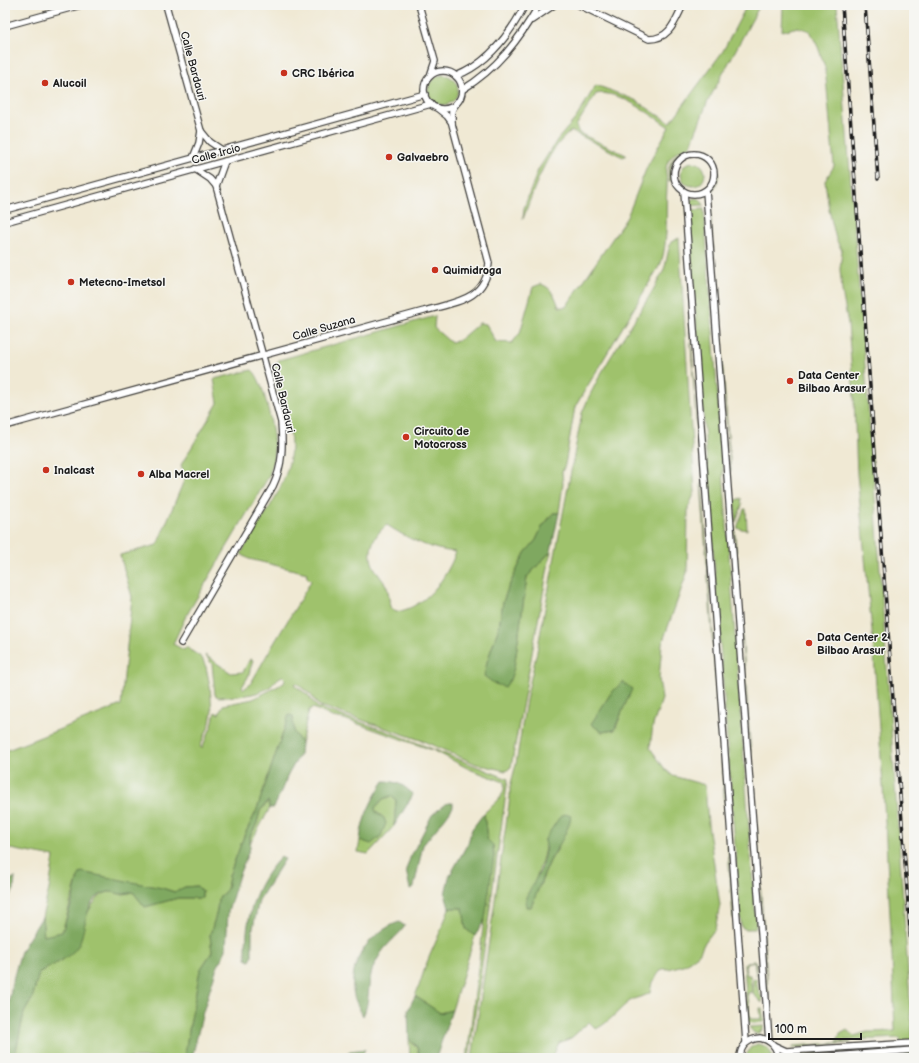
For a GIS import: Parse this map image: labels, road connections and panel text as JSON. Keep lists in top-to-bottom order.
{
  "streets": {
    "street": ["Calle Bardauri", "Calle Ircio", "Calle Suzana"]
  },
  "crossings": [
    ["Calle Bardauri", "Calle Ircio"],
    ["Calle Bardauri", "Calle Suzana"],
    ["Calle Ircio", "Calle Suzana"]
  ],
  "places": [
    "CRC Ibérica",
    "Alucoil",
    "Galvaebro",
    "Quimidroga",
    "Metecno-Imetsol",
    "Data Center Bilbao Arasur",
    "Circuito de Motocross",
    "Inalcast",
    "Alba Macrel",
    "Data Center 2 Bilbao Arasur"
  ],
  "scale_bar": "100 m"
}
